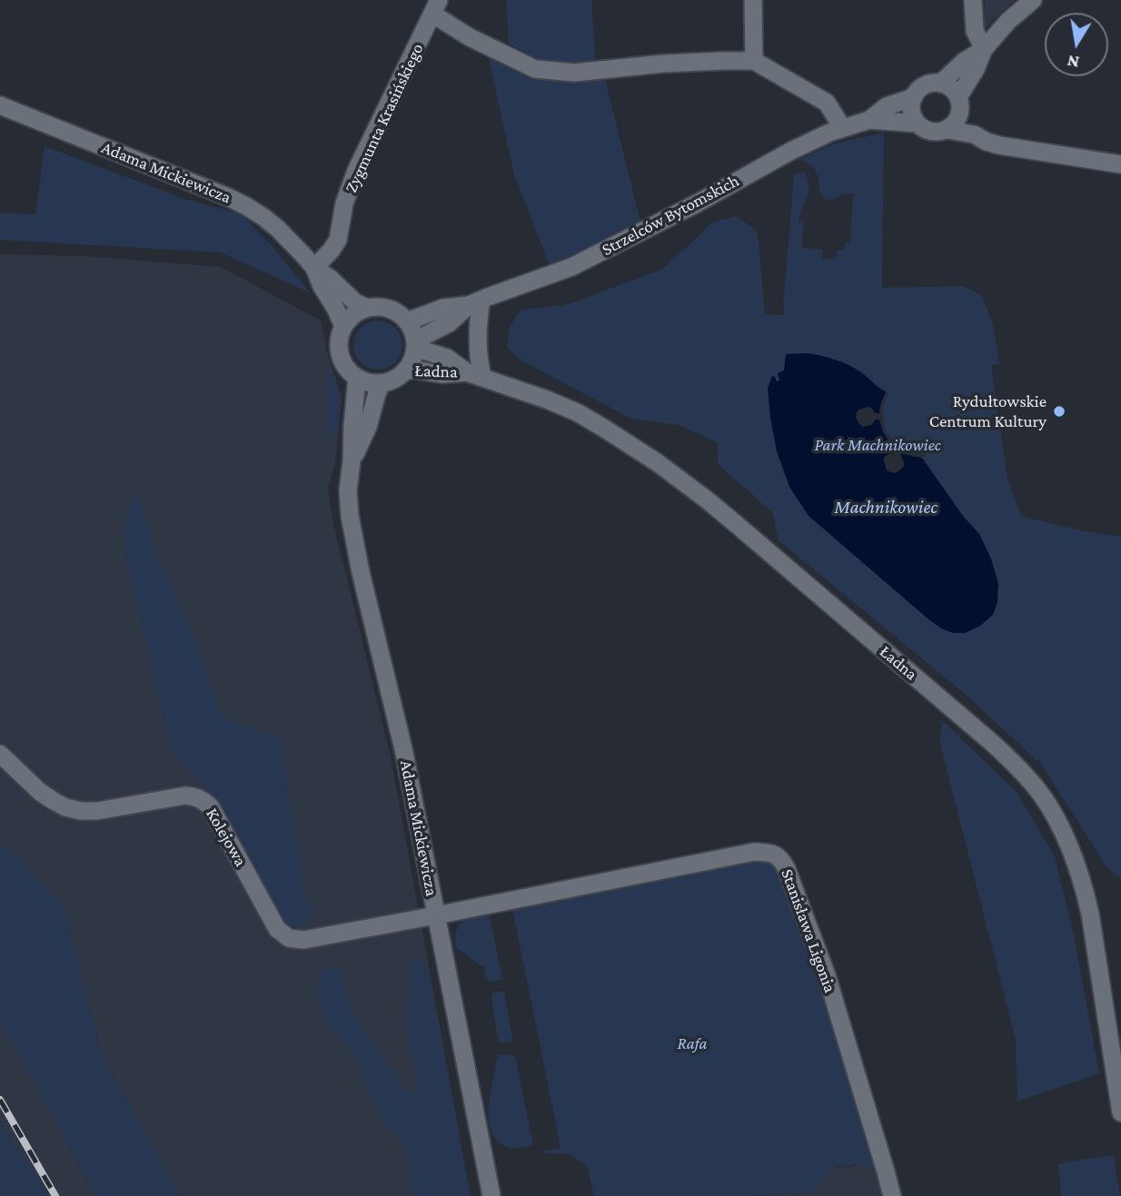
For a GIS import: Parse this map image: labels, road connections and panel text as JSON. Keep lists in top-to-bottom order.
{
  "streets": {
    "street": [
      "Zygmunta Krasińskiego",
      "Adama Mickiewicza",
      "Strzelców Bytomskich",
      "Ładna",
      "Kolejowa",
      "Stanisława Ligonia"
    ]
  },
  "crossings": [
    ["Zygmunta Krasińskiego", "Adama Mickiewicza"],
    ["Adama Mickiewicza", "Strzelców Bytomskich"],
    ["Adama Mickiewicza", "Ładna"],
    ["Adama Mickiewicza", "Kolejowa"],
    ["Adama Mickiewicza", "Stanisława Ligonia"],
    ["Strzelców Bytomskich", "Ładna"],
    ["Kolejowa", "Stanisława Ligonia"]
  ],
  "water": ["Machnikowiec"],
  "parks": ["Park Machnikowiec", "Rafa"],
  "places": ["Rydułtowskie Centrum Kultury"],
  "north": "bottom"
}
